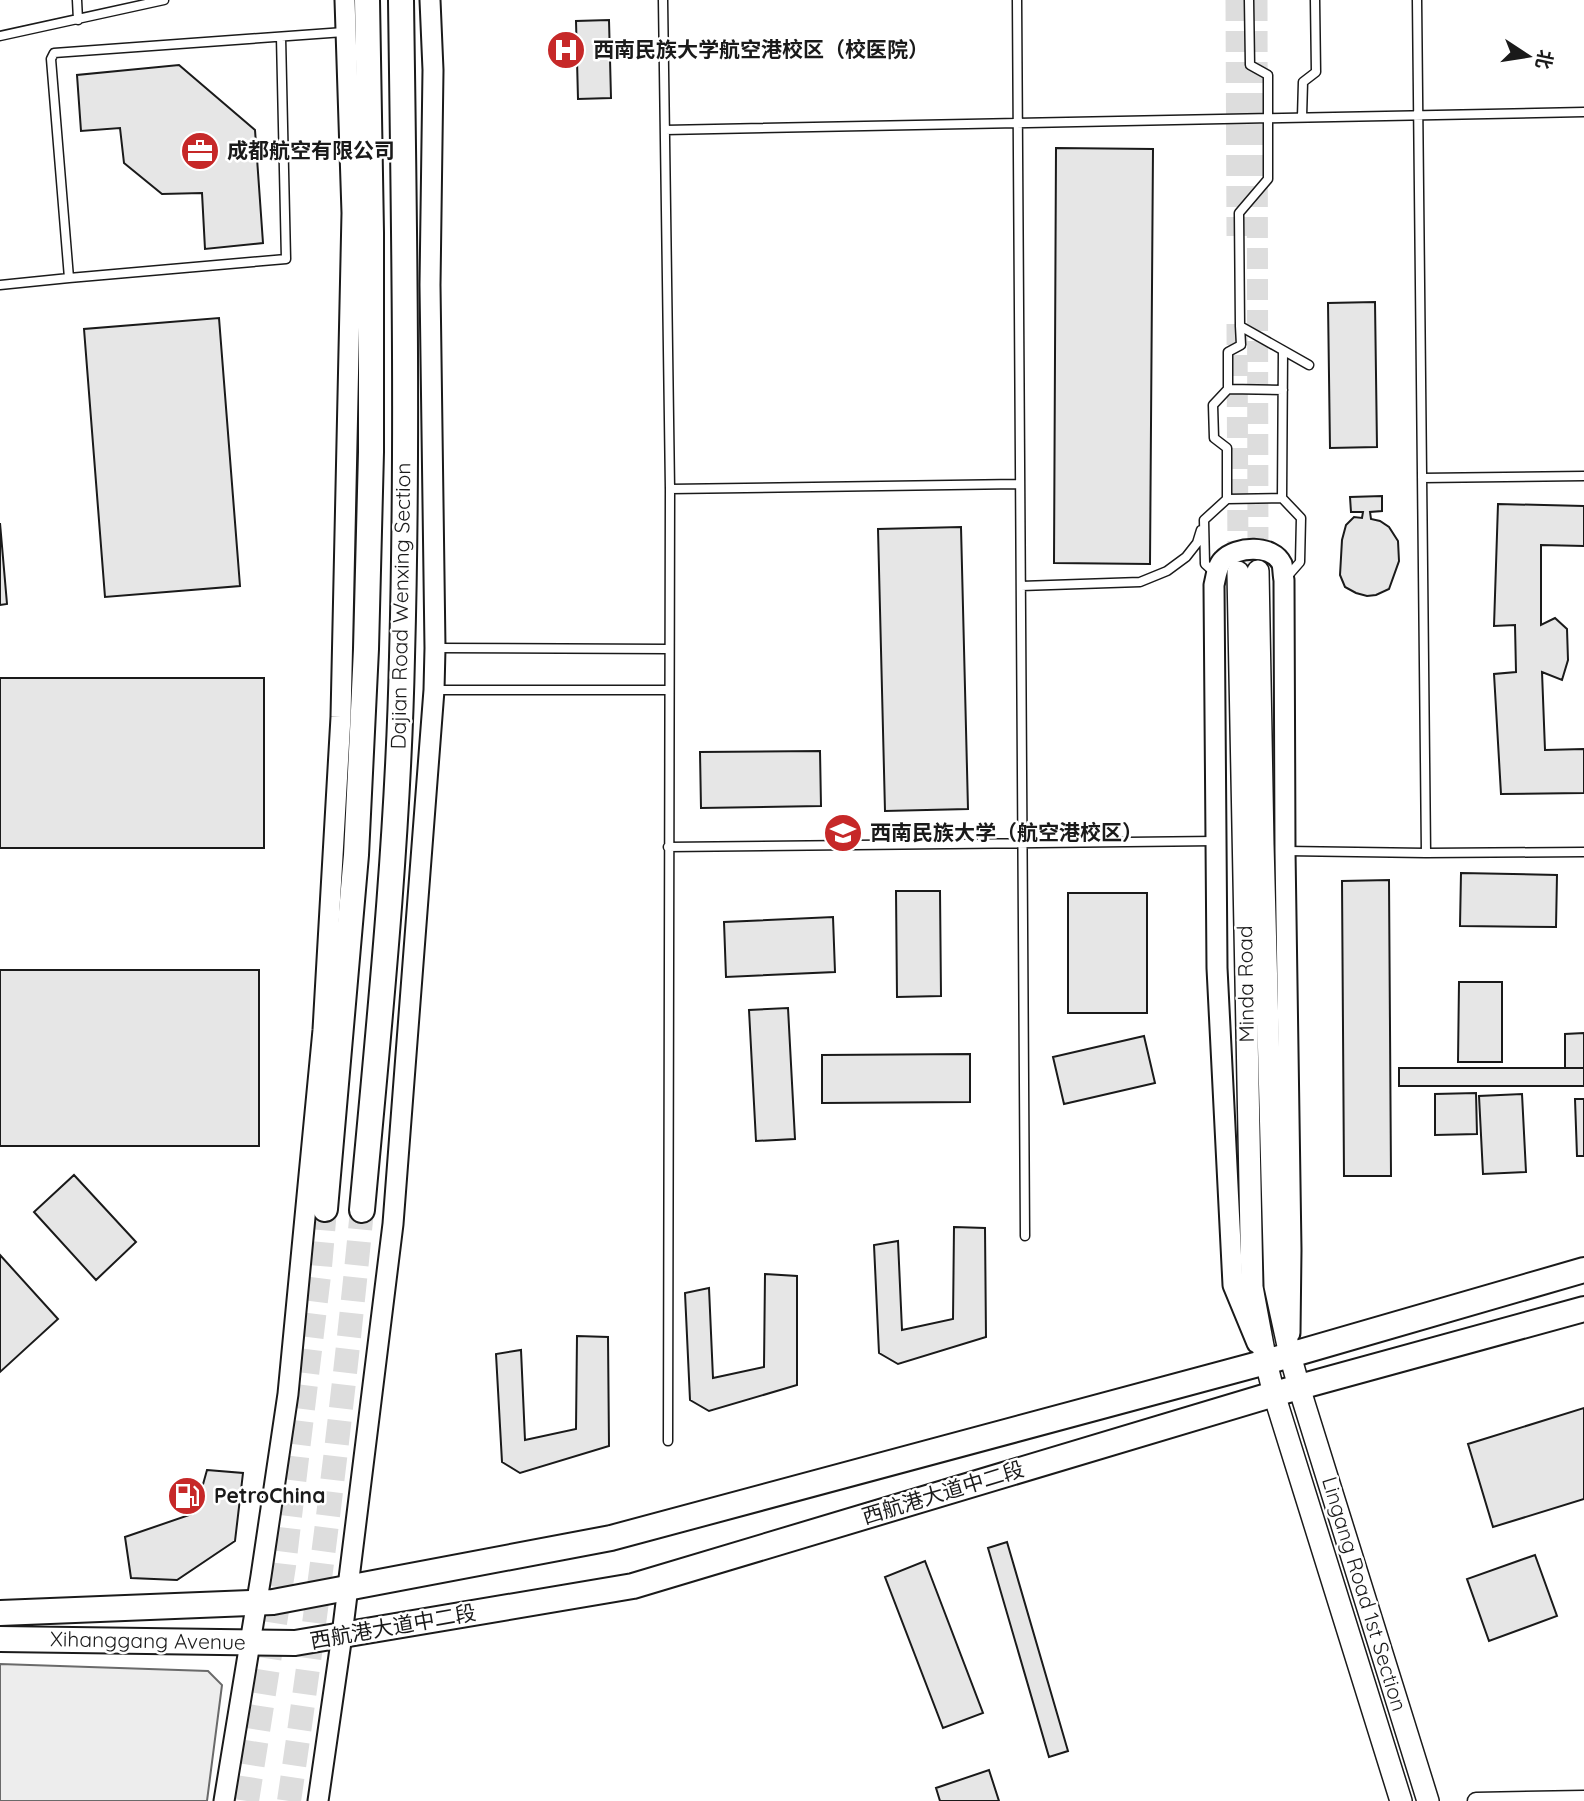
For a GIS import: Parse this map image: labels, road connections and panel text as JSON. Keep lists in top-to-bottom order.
{
  "streets": {
    "main road": [
      "Dajian Road Wenxing Section",
      "Minda Road",
      "西航港大道中二段",
      "Lingang Road 1st Section",
      "Xihanggang Avenue"
    ]
  },
  "crossings": [
    ["Minda Road", "西航港大道中二段"],
    ["Minda Road", "Lingang Road 1st Section"],
    ["西航港大道中二段", "Lingang Road 1st Section"],
    ["西航港大道中二段", "Xihanggang Avenue"]
  ],
  "places": {
    "hospital": ["西南民族大学航空港校区（校医院）"],
    "office": ["成都航空有限公司"],
    "school or university": ["西南民族大学（航空港校区）"],
    "fuel station": ["PetroChina"]
  },
  "north": "right"
}
